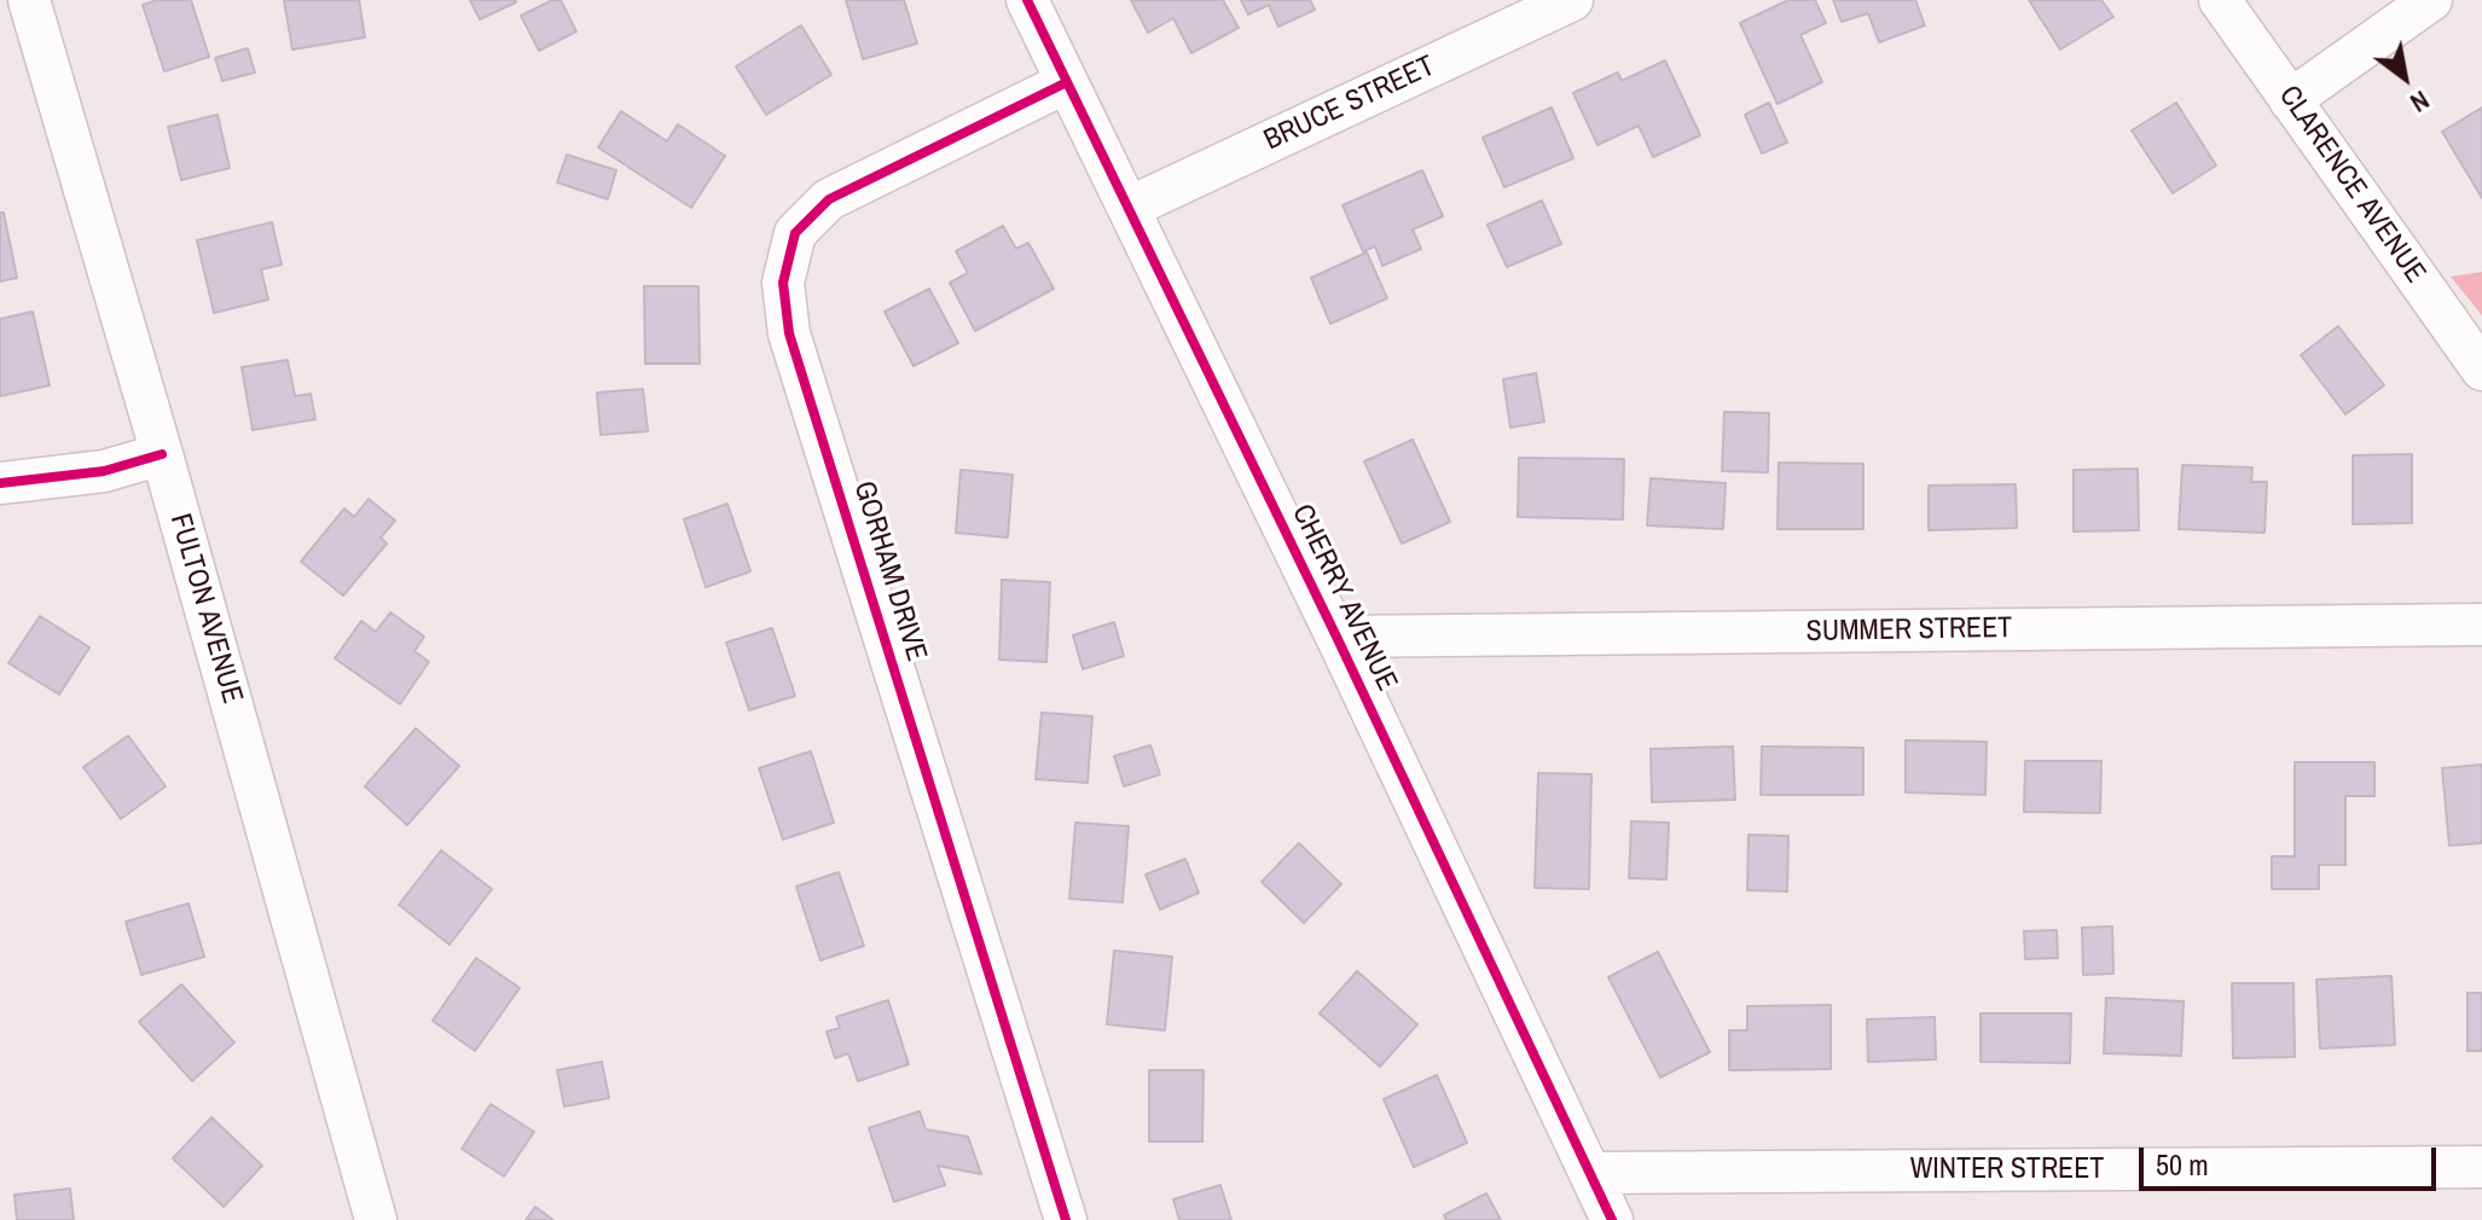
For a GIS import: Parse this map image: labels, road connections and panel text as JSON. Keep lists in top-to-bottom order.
{
  "streets": {
    "street": [
      "BRUCE STREET",
      "CLARENCE AVENUE",
      "GORHAM DRIVE",
      "CHERRY AVENUE",
      "FULTON AVENUE",
      "SUMMER STREET",
      "WINTER STREET"
    ]
  },
  "crossings": [
    ["BRUCE STREET", "CHERRY AVENUE"],
    ["GORHAM DRIVE", "CHERRY AVENUE"],
    ["CHERRY AVENUE", "SUMMER STREET"],
    ["CHERRY AVENUE", "WINTER STREET"]
  ],
  "scale_bar": "50 m",
  "north": "bottom right"
}
